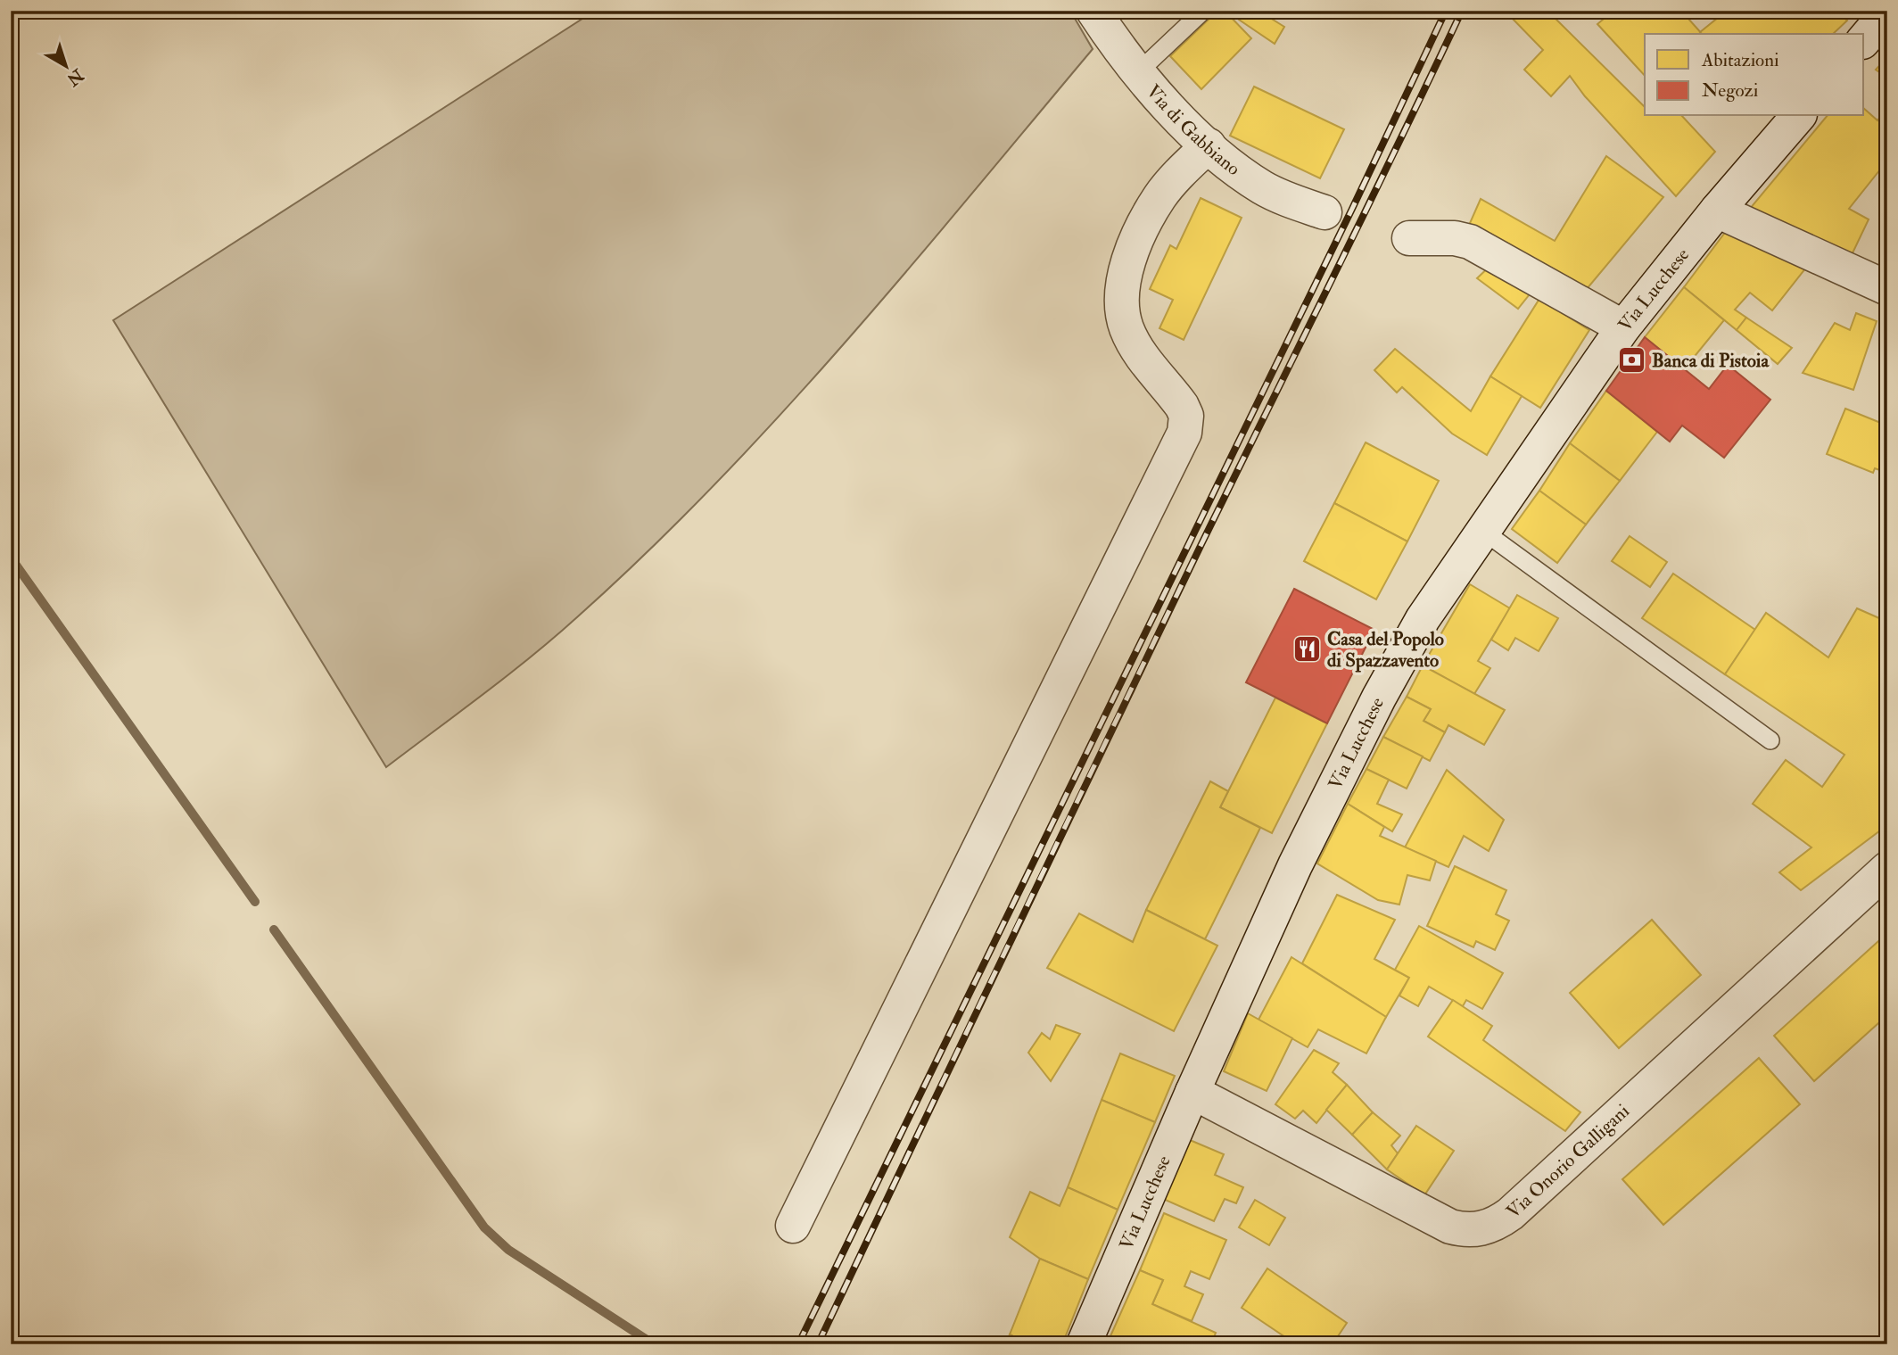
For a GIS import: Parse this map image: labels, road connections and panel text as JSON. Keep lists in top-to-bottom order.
{
  "streets": {
    "street": ["Via di Gabbiano", "Via Lucchese", "Via Onorio Galligani"]
  },
  "crossings": [
    ["Via Lucchese", "Via Onorio Galligani"]
  ],
  "places": {
    "bank": ["Banca di Pistoia"],
    "restaurant": ["Casa del Popolo di Spazzavento"]
  },
  "legend": ["Abitazioni", "Negozi"],
  "north": "bottom right"
}
